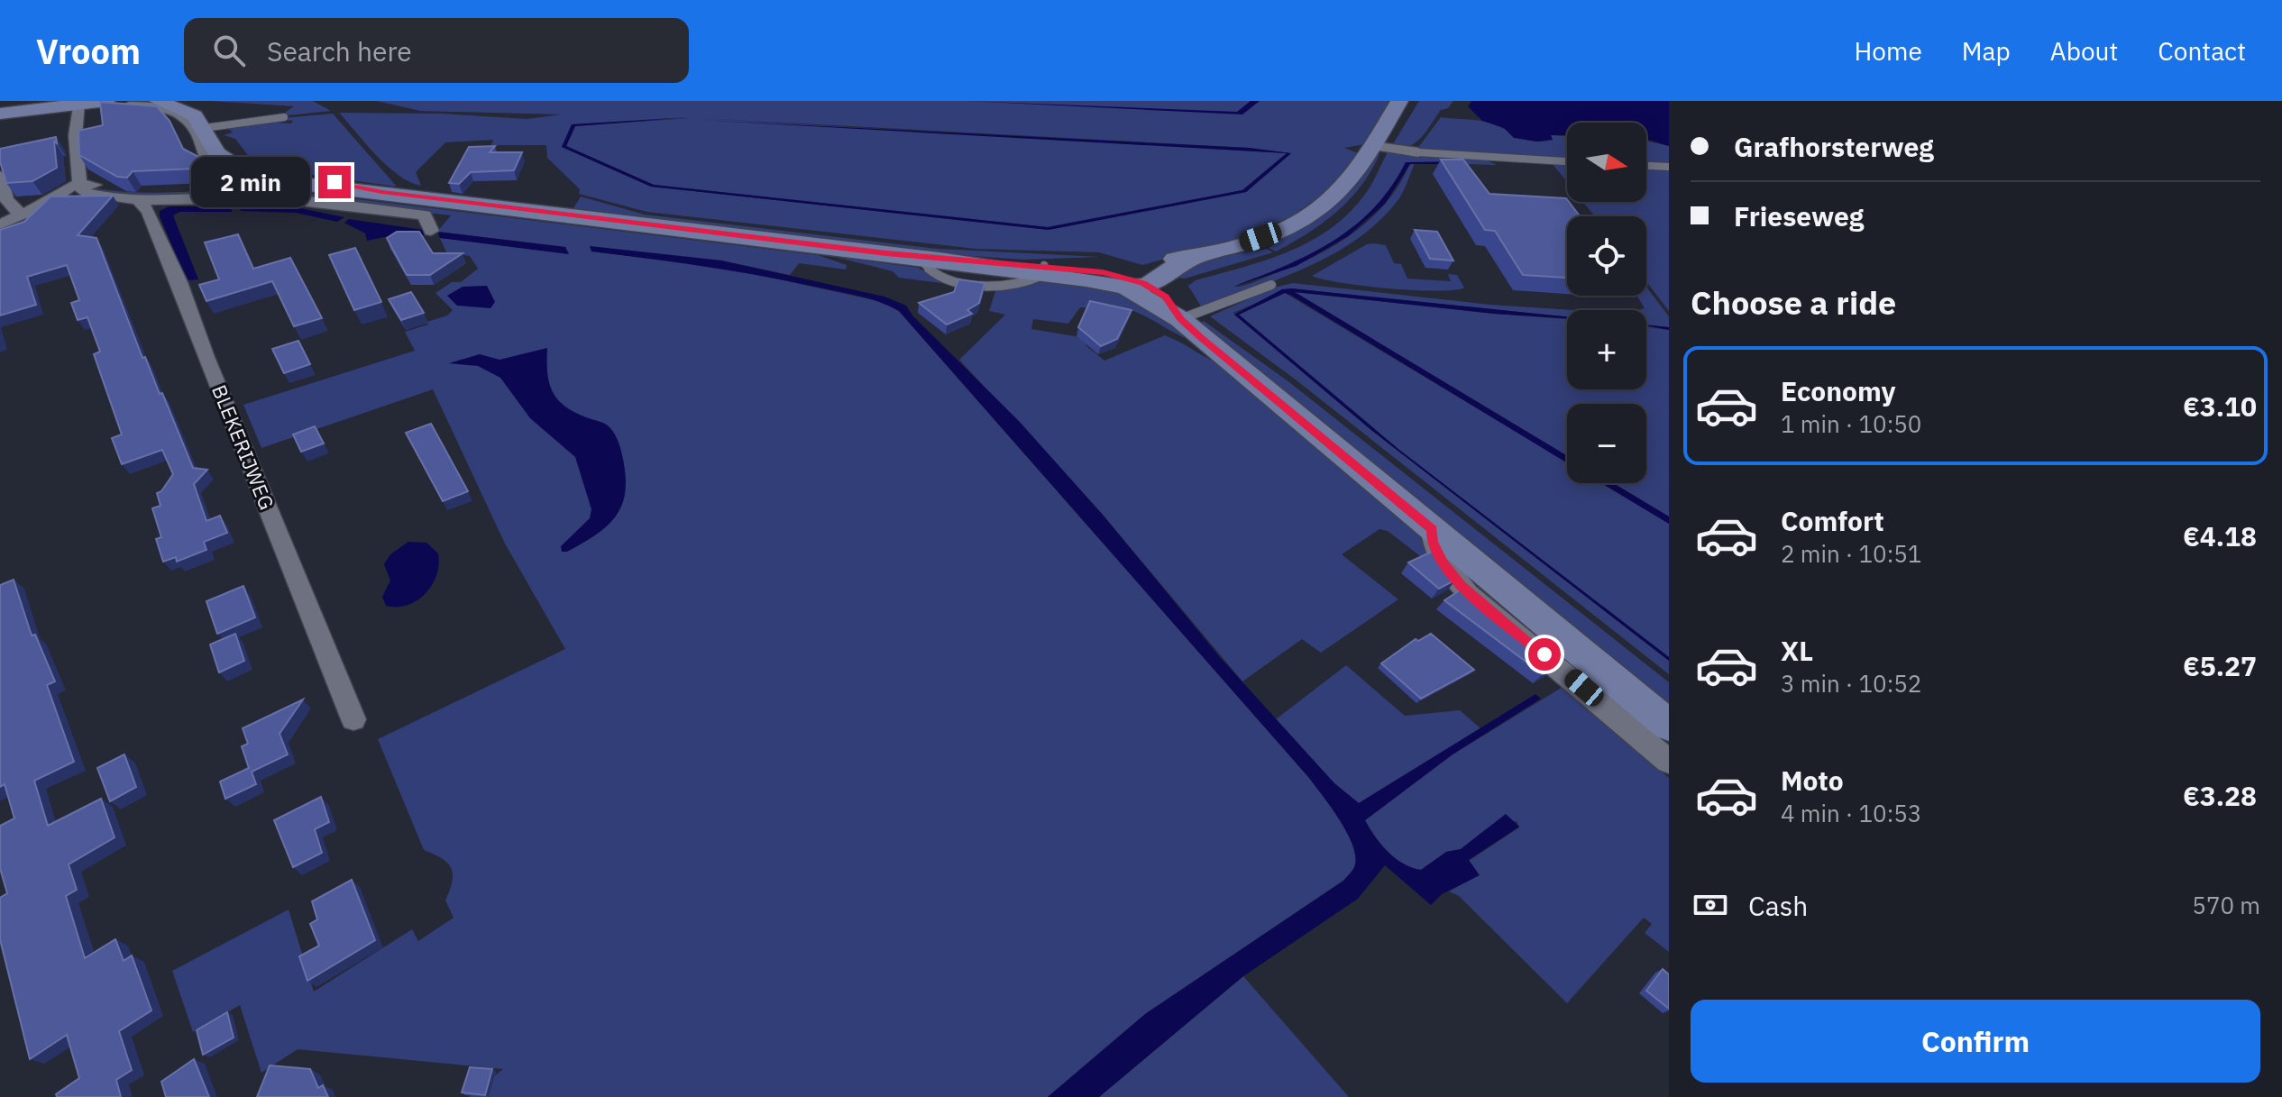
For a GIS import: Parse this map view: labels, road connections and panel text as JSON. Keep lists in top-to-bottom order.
{
  "streets": {
    "street": ["BLEKERIJWEG"]
  },
  "north": "right",
  "page": {
    "header": "Vroom",
    "search": "Search here",
    "nav": [
      "Home",
      "Map",
      "About",
      "Contact"
    ],
    "banner": ["Grafhorsterweg", "Frieseweg"],
    "map_buttons": ["+", "−"],
    "bubble": "2 min",
    "heading": "Choose a ride",
    "list": [
      {
        "name": "Economy",
        "note": "1 min · 10:50",
        "value": "€3.10"
      },
      {
        "name": "Comfort",
        "note": "2 min · 10:51",
        "value": "€4.18"
      },
      {
        "name": "XL",
        "note": "3 min · 10:52",
        "value": "€5.27"
      },
      {
        "name": "Moto",
        "note": "4 min · 10:53",
        "value": "€3.28"
      }
    ],
    "pay": ["Cash", "570 m"],
    "buttons": "Confirm"
  }
}
